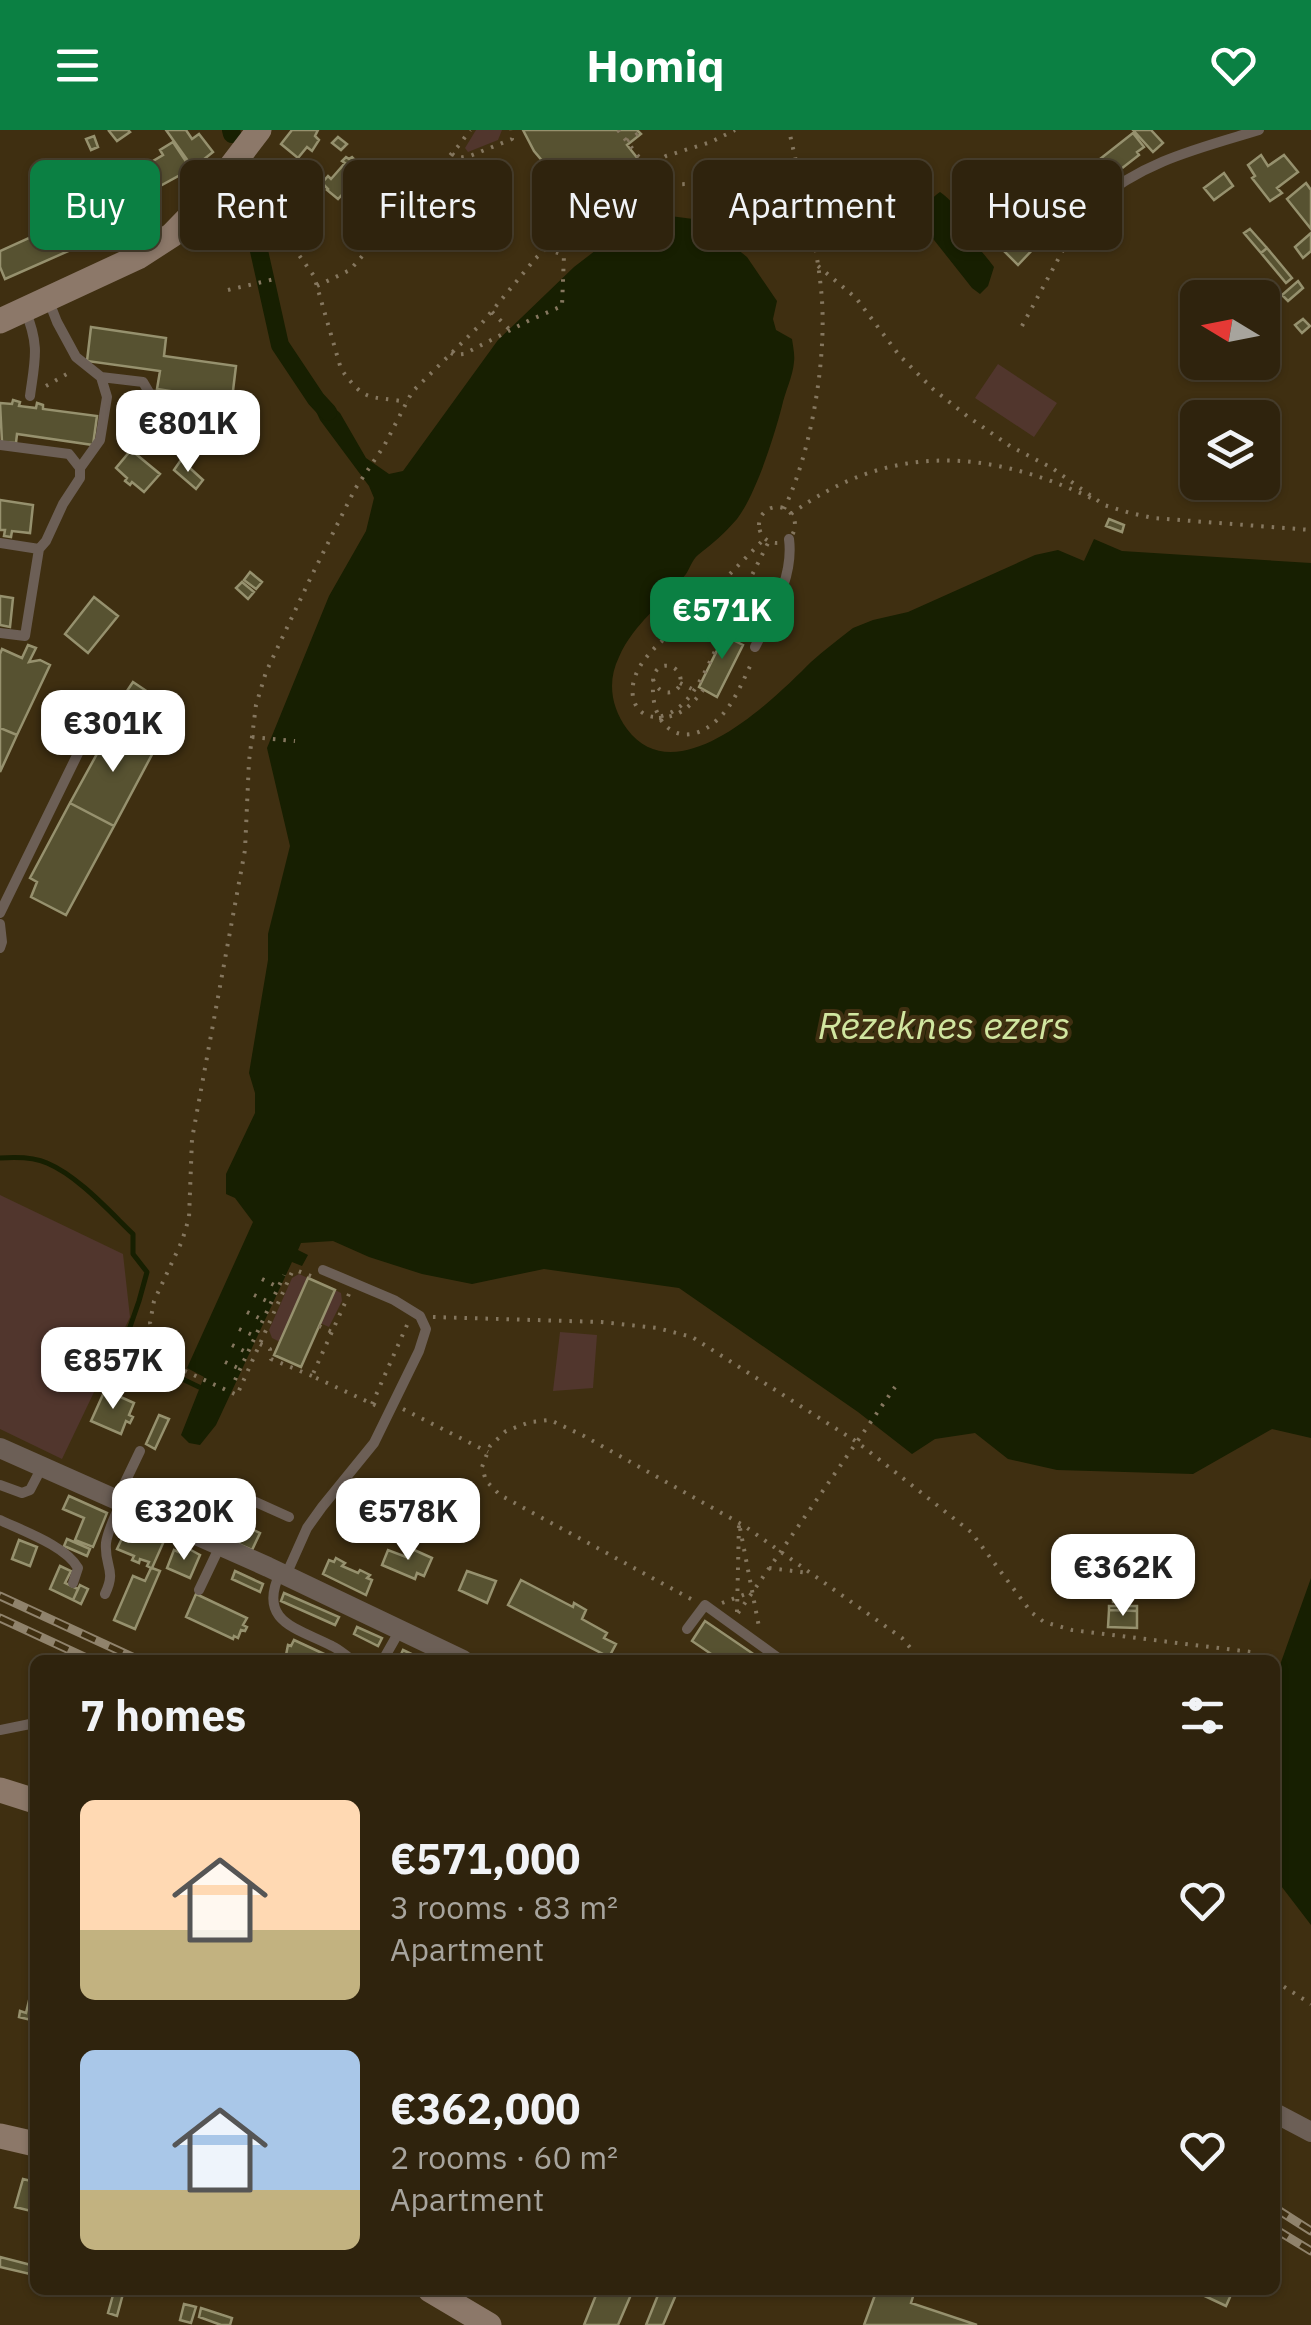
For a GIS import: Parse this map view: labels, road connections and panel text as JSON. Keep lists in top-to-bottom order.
{
  "water": ["Rēzeknes ezers"],
  "north": "left",
  "page": {
    "header": "Homiq",
    "chip": [
      "Buy",
      "Rent",
      "Filters",
      "New",
      "Apartment",
      "House"
    ],
    "price": [
      "€801K",
      "€571K",
      "€301K",
      "€857K",
      "€320K",
      "€578K",
      "€362K"
    ],
    "heading": "7 homes",
    "list": [
      {
        "name": "€571,000",
        "note": "3 rooms · 83 m² · Apartment"
      },
      {
        "name": "€362,000",
        "note": "2 rooms · 60 m² · Apartment"
      }
    ]
  }
}
